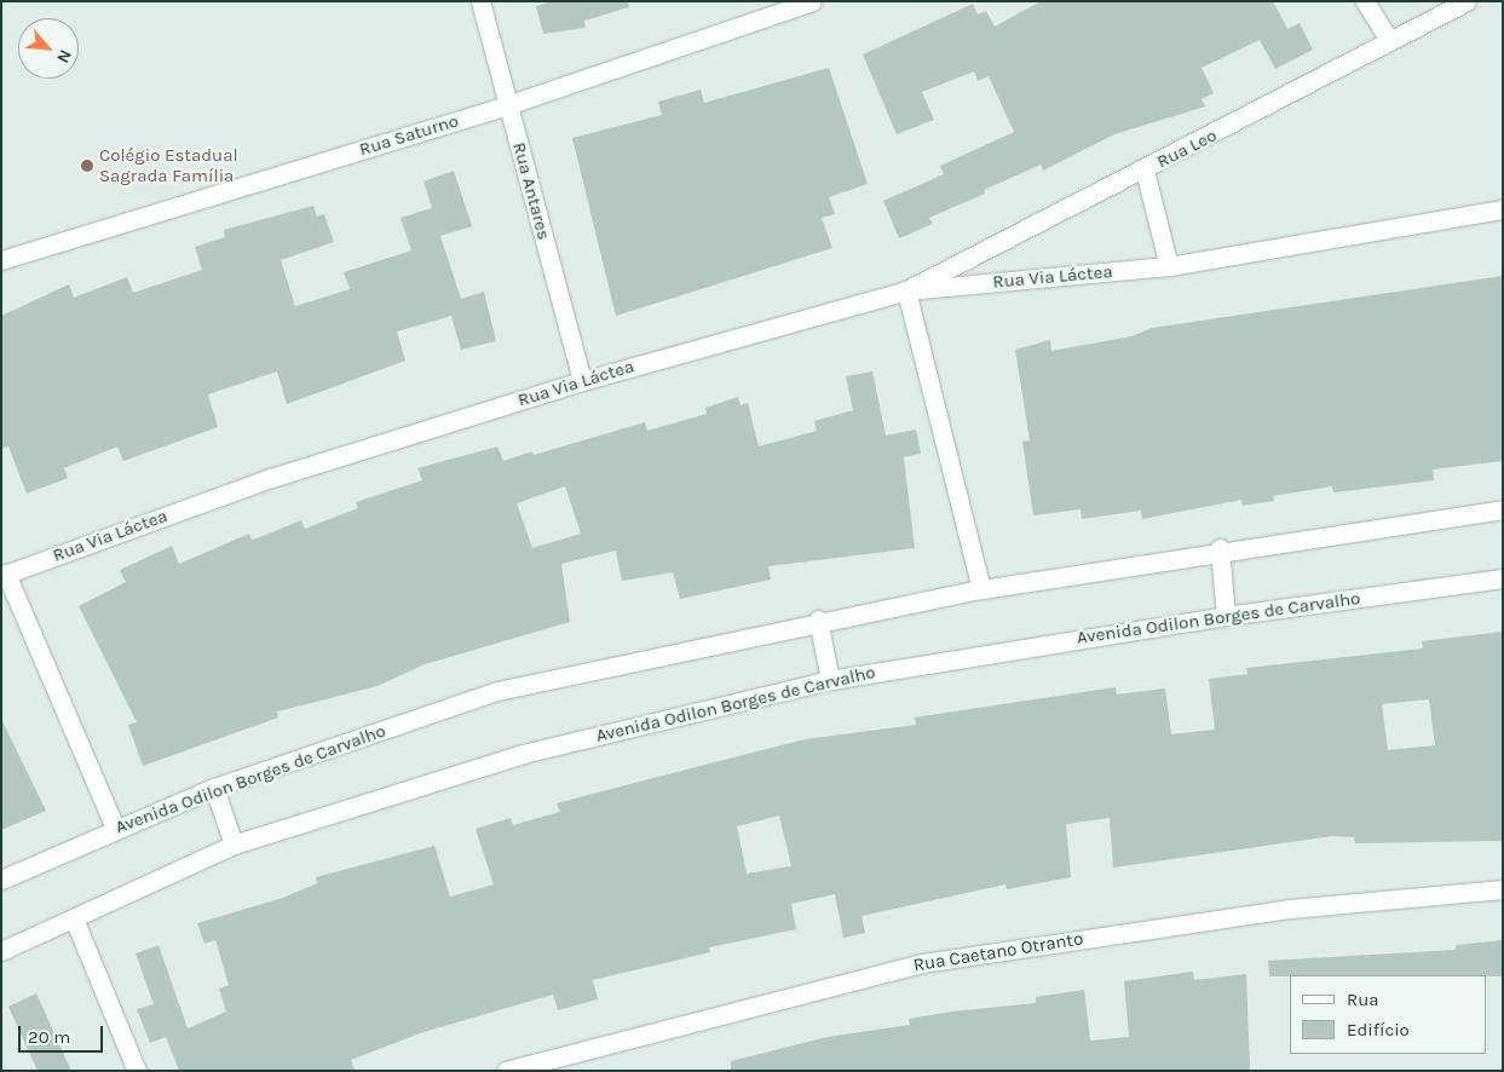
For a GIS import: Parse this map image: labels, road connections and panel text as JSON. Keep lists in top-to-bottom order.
{
  "streets": {
    "street": [
      "Rua Saturno",
      "Rua Leo",
      "Rua Antares",
      "Rua Via Láctea",
      "Avenida Odilon Borges de Carvalho",
      "Rua Caetano Otranto"
    ]
  },
  "crossings": [
    ["Rua Saturno", "Rua Antares"],
    ["Rua Leo", "Rua Via Láctea"],
    ["Rua Antares", "Rua Via Láctea"]
  ],
  "places": ["Colégio Estadual Sagrada Família"],
  "legend": ["Rua", "Edifício"],
  "scale_bar": "20 m",
  "north": "bottom right"
}
